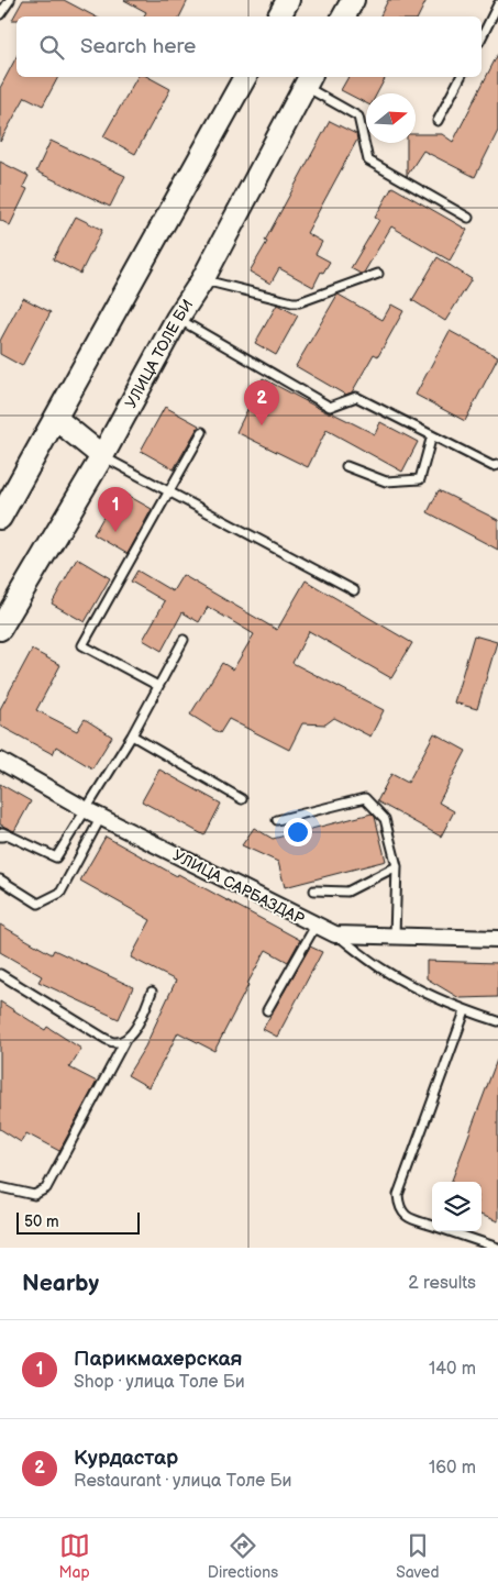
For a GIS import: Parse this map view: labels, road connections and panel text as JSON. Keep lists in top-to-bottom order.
{
  "streets": {
    "main road": ["УЛИЦА ТОЛЕ БИ"],
    "street": ["УЛИЦА САРБАЗДАР"]
  },
  "scale_bar": "50 m",
  "north": "right",
  "page": {
    "search": "Search here",
    "pins": ["2", "1"],
    "scale": "50 m",
    "heading": ["Nearby", "2 results"],
    "list": [
      {
        "mark": "1",
        "name": "Парикмахерская",
        "note": "Shop · улица Толе Би",
        "value": "140 m"
      },
      {
        "mark": "2",
        "name": "Курдастар",
        "note": "Restaurant · улица Толе Би",
        "value": "160 m"
      }
    ],
    "nav": ["Map", "Directions", "Saved"]
  }
}
